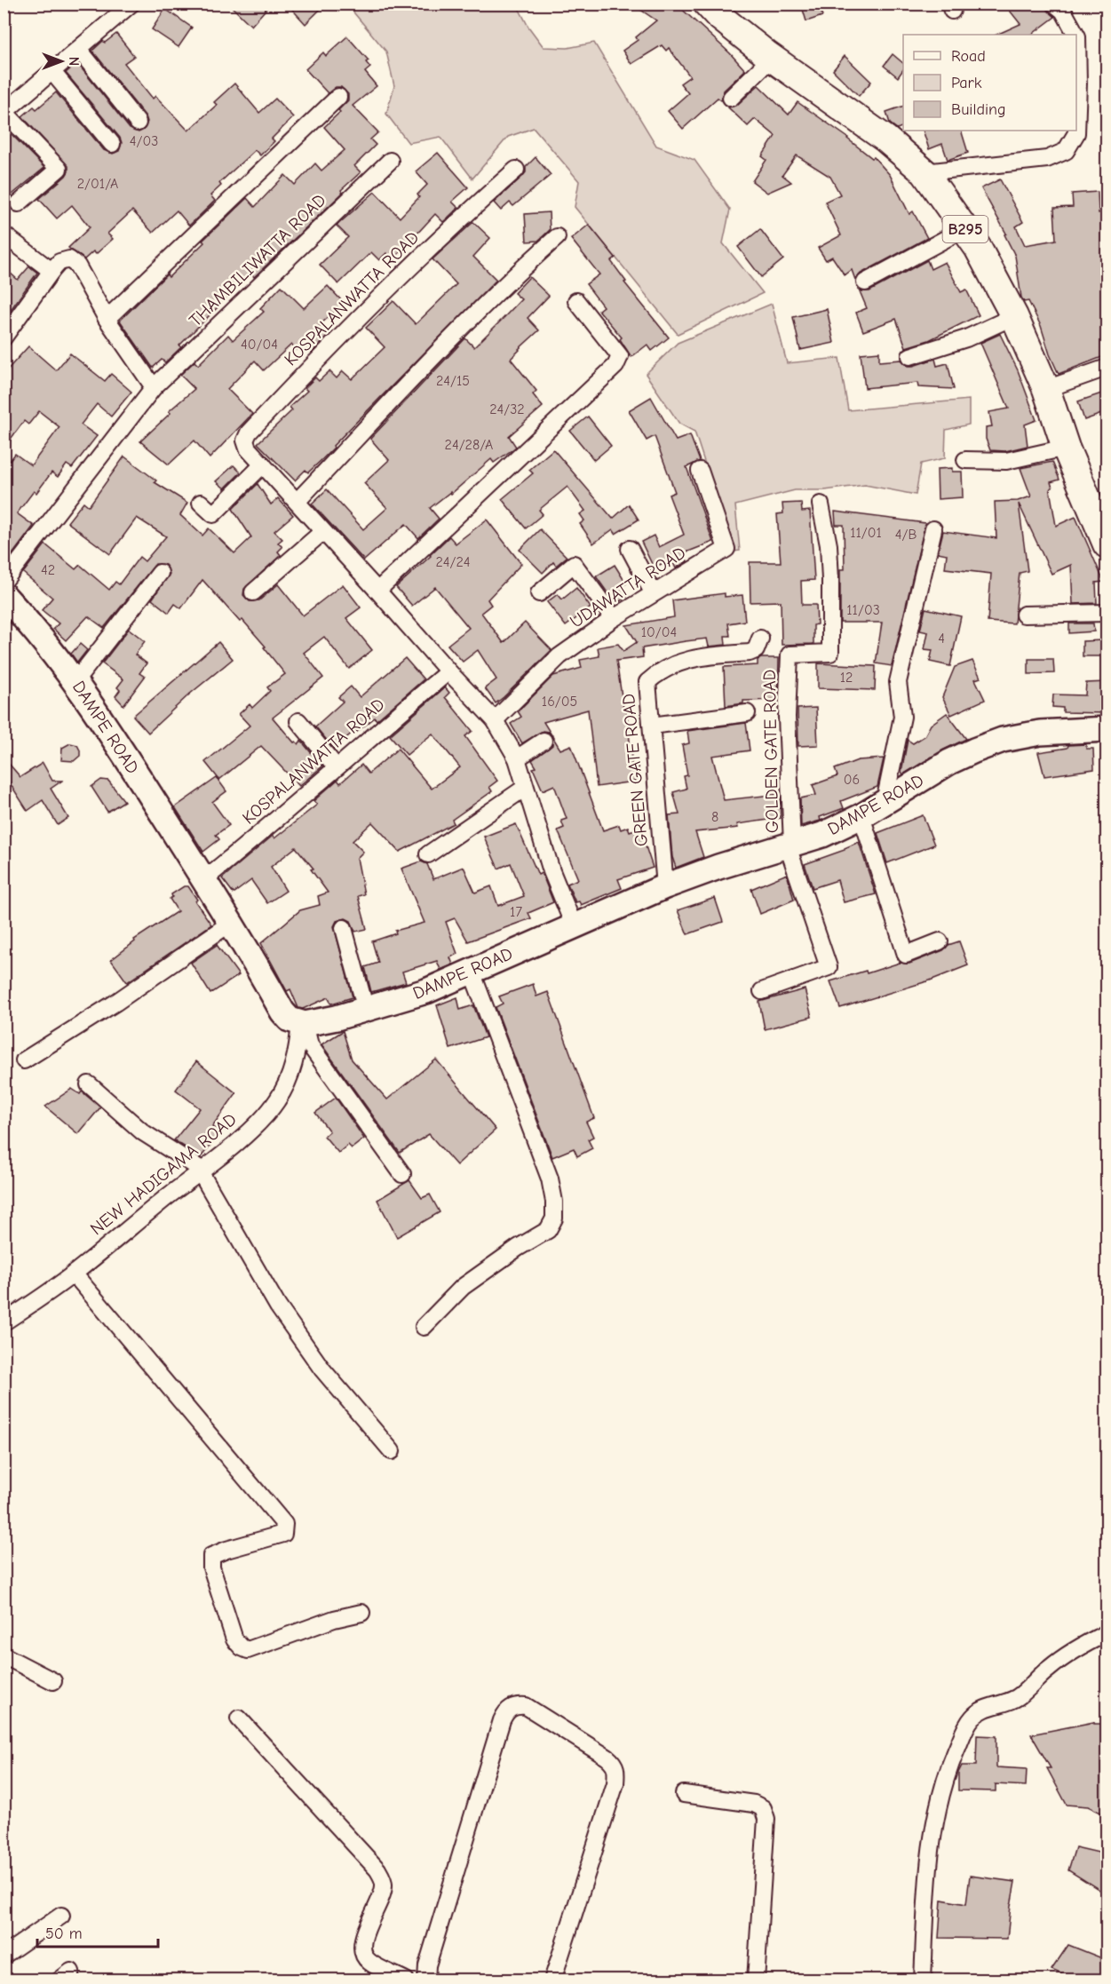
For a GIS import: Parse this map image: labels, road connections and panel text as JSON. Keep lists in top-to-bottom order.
{
  "streets": {
    "main road": ["B295"],
    "street": [
      "THAMBILIWATTA ROAD",
      "KOSPALANWATTA ROAD",
      "UDAWATTA ROAD",
      "DAMPE ROAD",
      "GOLDEN GATE ROAD",
      "GREEN GATE ROAD",
      "NEW HADIGAMA ROAD"
    ]
  },
  "crossings": [
    ["KOSPALANWATTA ROAD", "UDAWATTA ROAD"],
    ["KOSPALANWATTA ROAD", "DAMPE ROAD"],
    ["DAMPE ROAD", "GOLDEN GATE ROAD"],
    ["DAMPE ROAD", "GREEN GATE ROAD"],
    ["DAMPE ROAD", "NEW HADIGAMA ROAD"]
  ],
  "house_numbers": [
    "4/03",
    "2/01/A",
    "40/04",
    "24/15",
    "24/32",
    "24/28/A",
    "11/01",
    "4/B",
    "24/24",
    "42",
    "11/03",
    "10/04",
    "4",
    "12",
    "16/05",
    "06",
    "8",
    "17"
  ],
  "legend": ["Road", "Park", "Building"],
  "scale_bar": "50 m",
  "north": "right"
}
